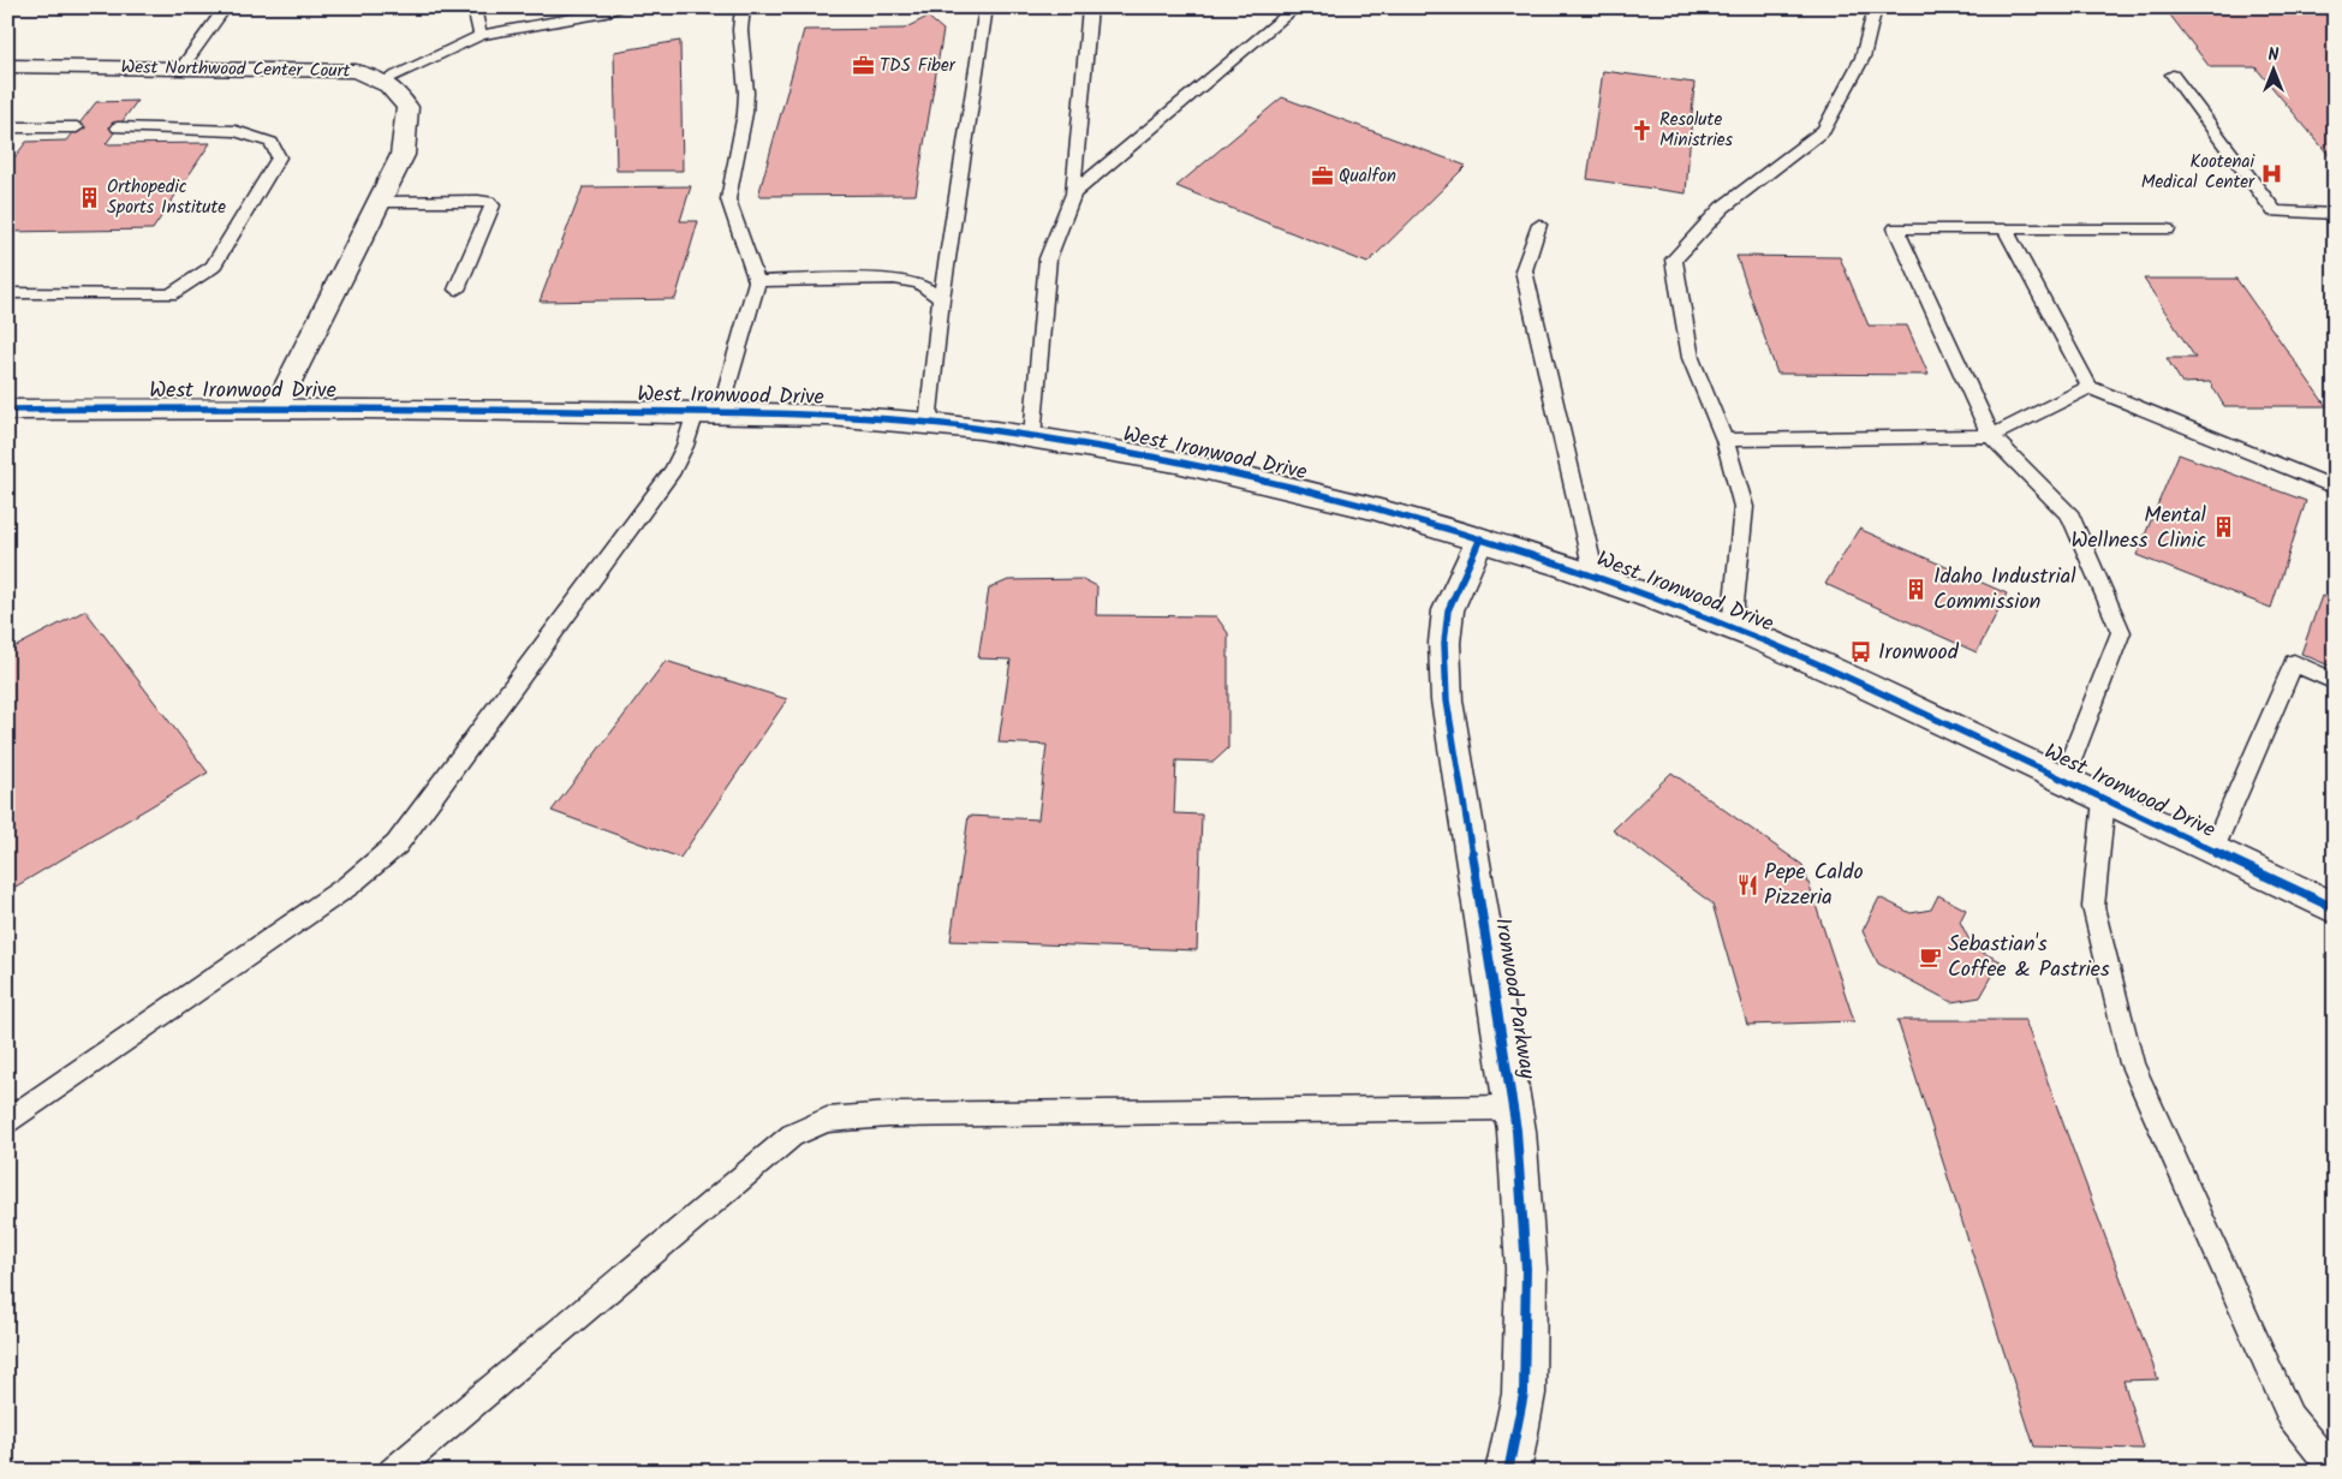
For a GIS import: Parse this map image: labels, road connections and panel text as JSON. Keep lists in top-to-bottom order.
{
  "streets": {
    "street": ["West Northwood Center Court", "West Ironwood Drive", "Ironwood Parkway"]
  },
  "crossings": [
    ["West Northwood Center Court", "West Ironwood Drive"],
    ["West Ironwood Drive", "Ironwood Parkway"]
  ],
  "places": {
    "office": ["TDS Fiber", "Qualfon"],
    "church": ["Resolute Ministries"],
    "hospital": ["Kootenai Medical Center"],
    "building": ["Orthopedic Sports Institute", "Mental Wellness Clinic", "Idaho Industrial Commission"],
    "bus stop": ["Ironwood"],
    "restaurant": ["Pepe Caldo Pizzeria"],
    "cafe": ["Sebastian's Coffee & Pastries"]
  },
  "north": "top"
}
